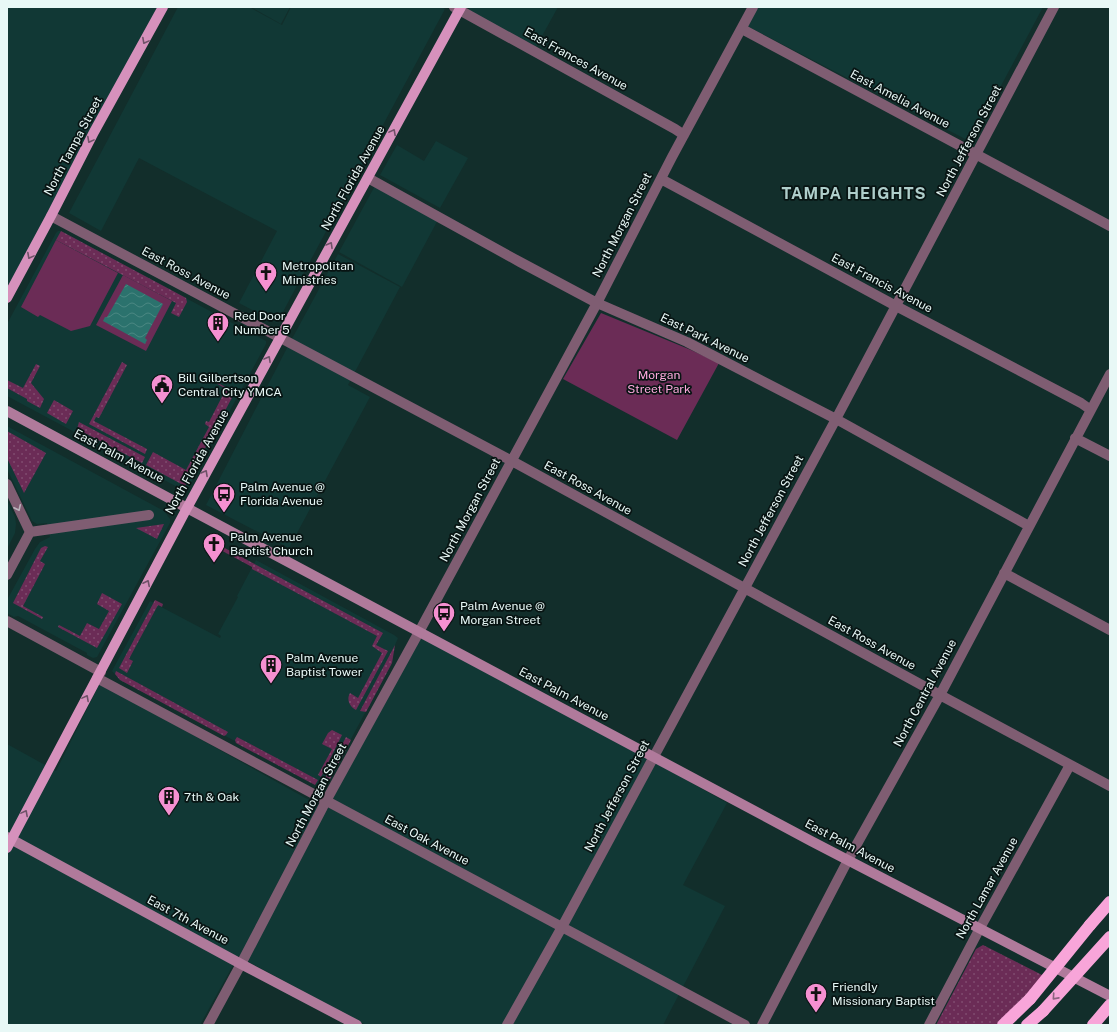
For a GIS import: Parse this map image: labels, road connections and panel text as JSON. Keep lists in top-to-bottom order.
{
  "streets": {
    "main road": ["North Tampa Street", "North Florida Avenue"],
    "street": [
      "East Frances Avenue",
      "East Amelia Avenue",
      "North Jefferson Street",
      "North Morgan Street",
      "East Ross Avenue",
      "East Francis Avenue",
      "East Park Avenue",
      "East Palm Avenue",
      "North Central Avenue",
      "East Oak Avenue",
      "North Lamar Avenue",
      "East 7th Avenue"
    ]
  },
  "crossings": [
    ["East Frances Avenue", "North Florida Avenue"],
    ["East Frances Avenue", "North Morgan Street"],
    ["East Amelia Avenue", "North Jefferson Street"],
    ["East Amelia Avenue", "North Morgan Street"],
    ["North Jefferson Street", "East Ross Avenue"],
    ["North Jefferson Street", "East Francis Avenue"],
    ["North Jefferson Street", "East Park Avenue"],
    ["North Jefferson Street", "East Palm Avenue"],
    ["North Jefferson Street", "East Oak Avenue"],
    ["North Tampa Street", "East Ross Avenue"],
    ["North Florida Avenue", "East Ross Avenue"],
    ["North Florida Avenue", "East Park Avenue"],
    ["North Florida Avenue", "East Palm Avenue"],
    ["North Florida Avenue", "East Oak Avenue"],
    ["North Florida Avenue", "East 7th Avenue"],
    ["North Morgan Street", "East Ross Avenue"],
    ["North Morgan Street", "East Francis Avenue"],
    ["North Morgan Street", "East Park Avenue"],
    ["North Morgan Street", "East Palm Avenue"],
    ["North Morgan Street", "East Oak Avenue"],
    ["North Morgan Street", "East 7th Avenue"],
    ["East Ross Avenue", "North Central Avenue"],
    ["East Ross Avenue", "North Lamar Avenue"],
    ["East Francis Avenue", "North Central Avenue"],
    ["East Park Avenue", "North Central Avenue"],
    ["East Palm Avenue", "North Central Avenue"],
    ["East Palm Avenue", "North Lamar Avenue"]
  ],
  "one_way": ["North Tampa Street", "North Florida Avenue"],
  "districts": ["TAMPA HEIGHTS"],
  "parks": ["Morgan Street Park"],
  "places": {
    "church": ["Metropolitan Ministries", "Palm Avenue Baptist Church", "Friendly Missionary Baptist"],
    "building": ["Red Door Number 5", "Palm Avenue Baptist Tower", "7th & Oak"],
    "public building": ["Bill Gilbertson Central City YMCA"],
    "bus stop": ["Palm Avenue @ Florida Avenue", "Palm Avenue @ Morgan Street"]
  }
}
